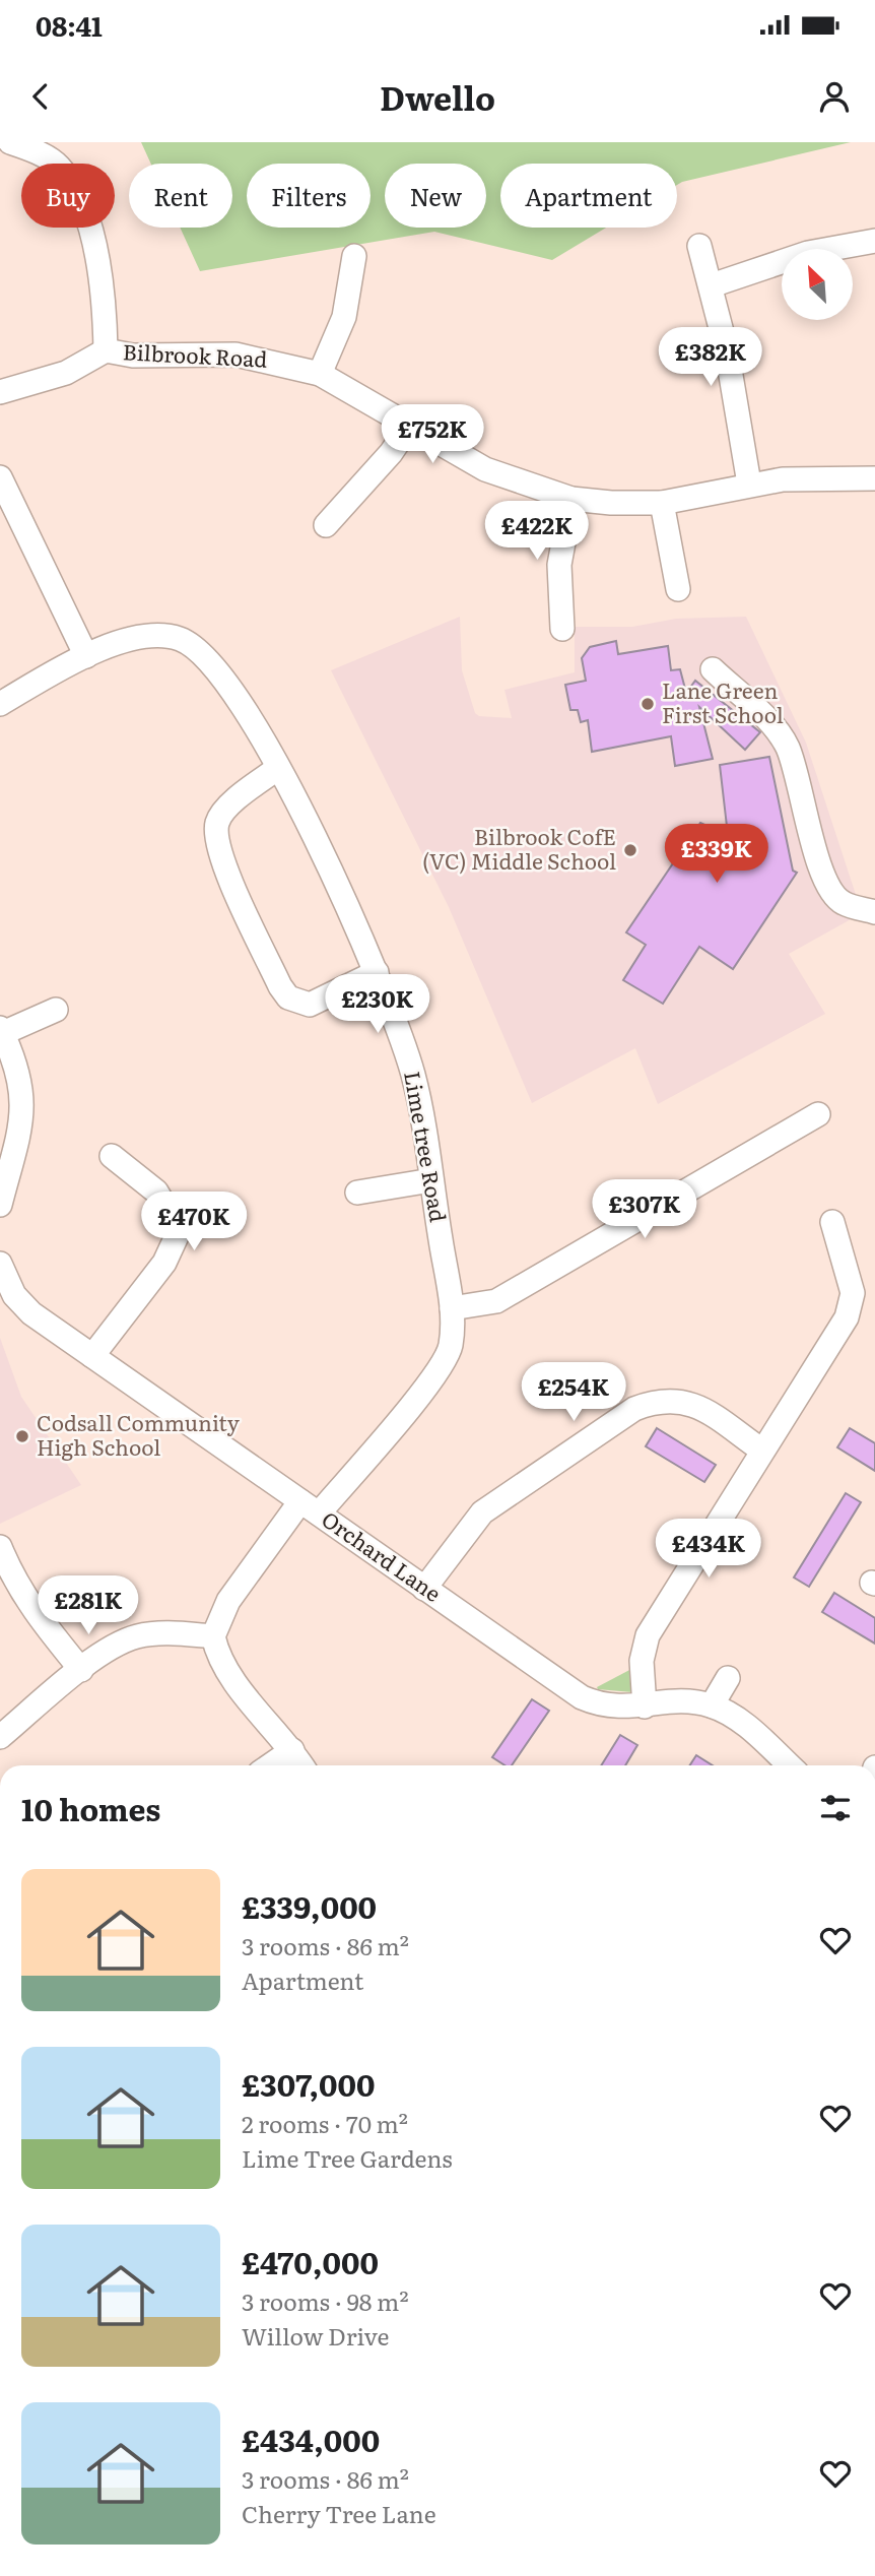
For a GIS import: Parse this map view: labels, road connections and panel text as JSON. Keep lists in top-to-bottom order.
{
  "streets": {
    "street": ["Bilbrook Road", "Lime tree Road", "Orchard Lane"]
  },
  "crossings": [
    ["Lime tree Road", "Orchard Lane"]
  ],
  "places": ["Lane Green First School", "Bilbrook CofE (VC) Middle School", "Codsall Community High School"],
  "north": "top left",
  "page": {
    "status": "08:41",
    "header": "Dwello",
    "chip": [
      "Buy",
      "Rent",
      "Filters",
      "New",
      "Apartment"
    ],
    "price": [
      "£382K",
      "£752K",
      "£422K",
      "£339K",
      "£230K",
      "£307K",
      "£470K",
      "£254K",
      "£434K",
      "£281K"
    ],
    "heading": "10 homes",
    "list": [
      {
        "name": "£339,000",
        "note": "3 rooms · 86 m² · Apartment"
      },
      {
        "name": "£307,000",
        "note": "2 rooms · 70 m² · Lime Tree Gardens"
      },
      {
        "name": "£470,000",
        "note": "3 rooms · 98 m² · Willow Drive"
      },
      {
        "name": "£434,000",
        "note": "3 rooms · 86 m² · Cherry Tree Lane"
      }
    ]
  }
}
